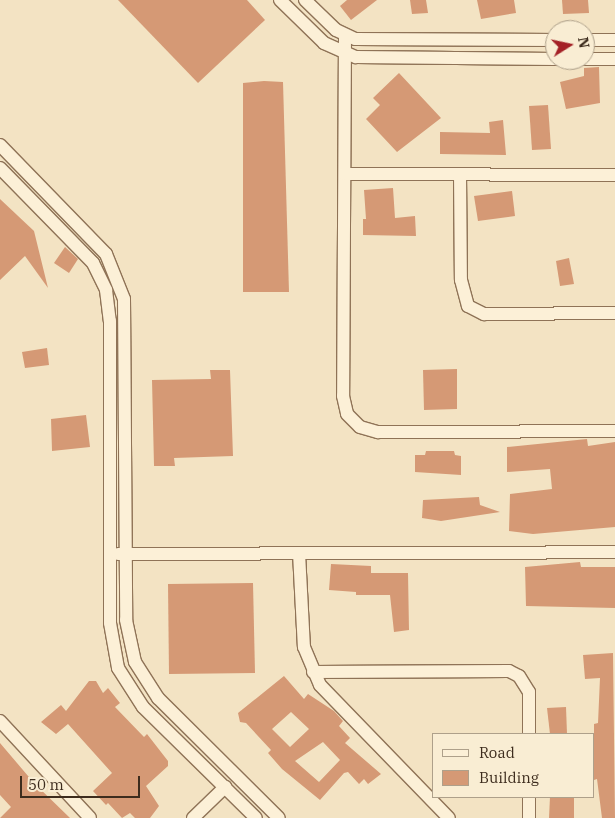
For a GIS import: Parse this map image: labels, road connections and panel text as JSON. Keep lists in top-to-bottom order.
{
  "legend": ["Road", "Building"],
  "scale_bar": "50 m",
  "north": "right"
}
